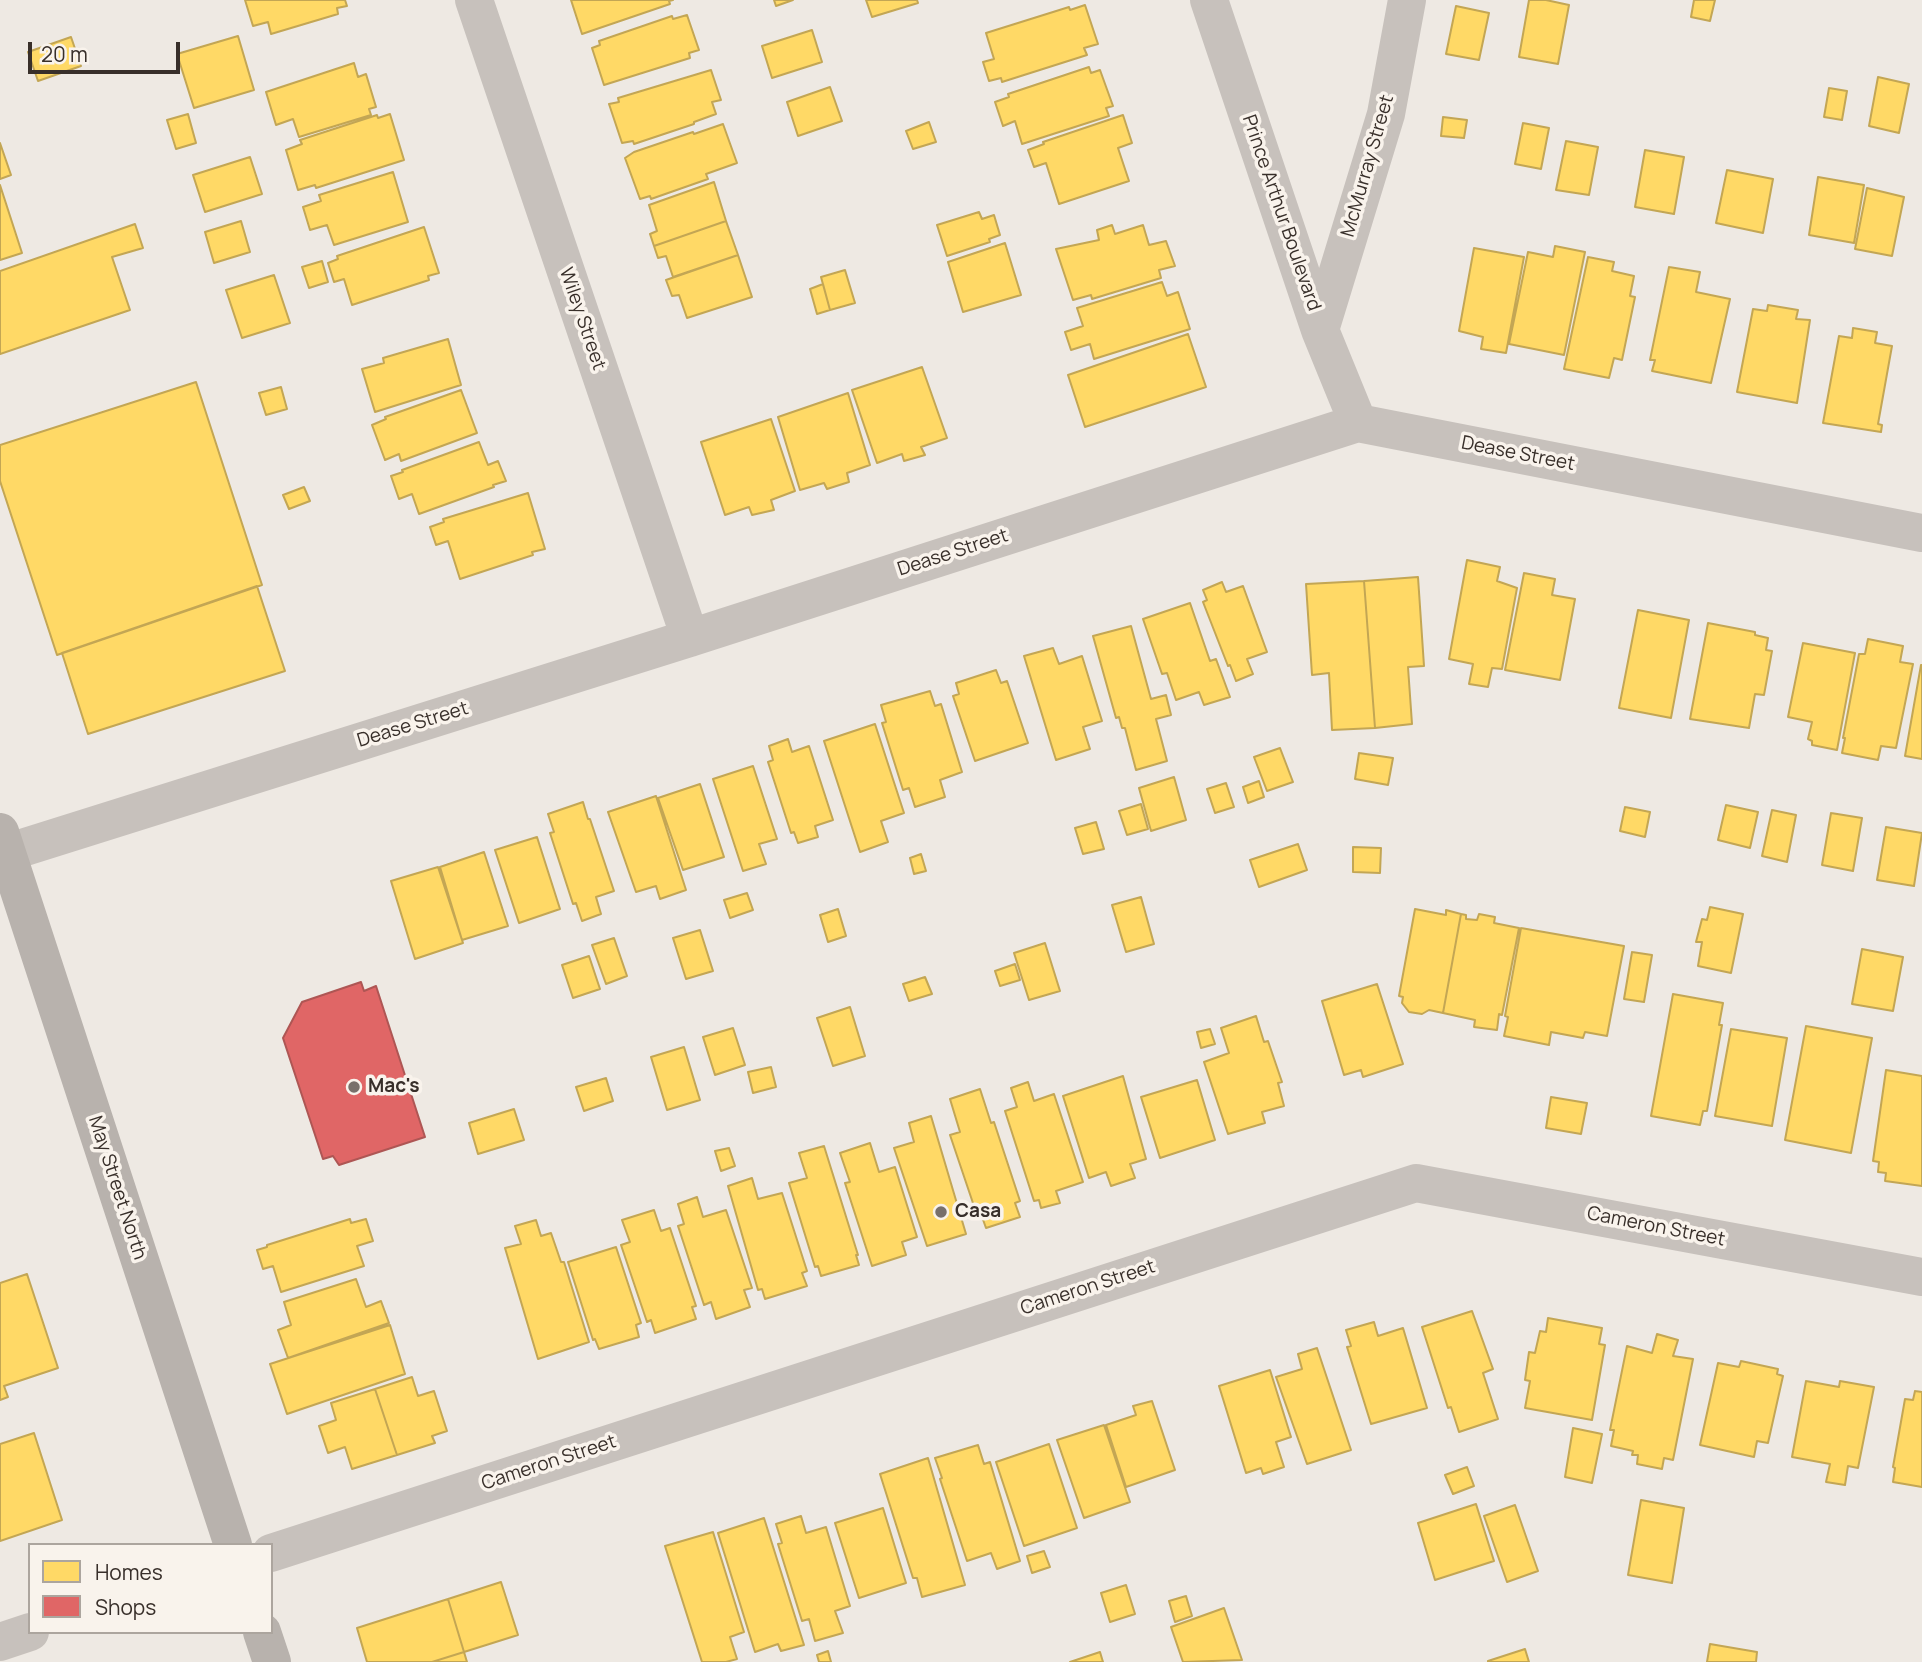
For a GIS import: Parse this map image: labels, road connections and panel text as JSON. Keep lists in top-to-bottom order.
{
  "streets": {
    "main road": ["May Street North"],
    "street": [
      "McMurray Street",
      "Prince Arthur Boulevard",
      "Wiley Street",
      "Dease Street",
      "Cameron Street"
    ]
  },
  "crossings": [
    ["McMurray Street", "Prince Arthur Boulevard"],
    ["Prince Arthur Boulevard", "Dease Street"],
    ["Wiley Street", "Dease Street"],
    ["Dease Street", "May Street North"]
  ],
  "places": ["Mac's", "Casa"],
  "legend": ["Homes", "Shops"],
  "scale_bar": "20 m"
}
